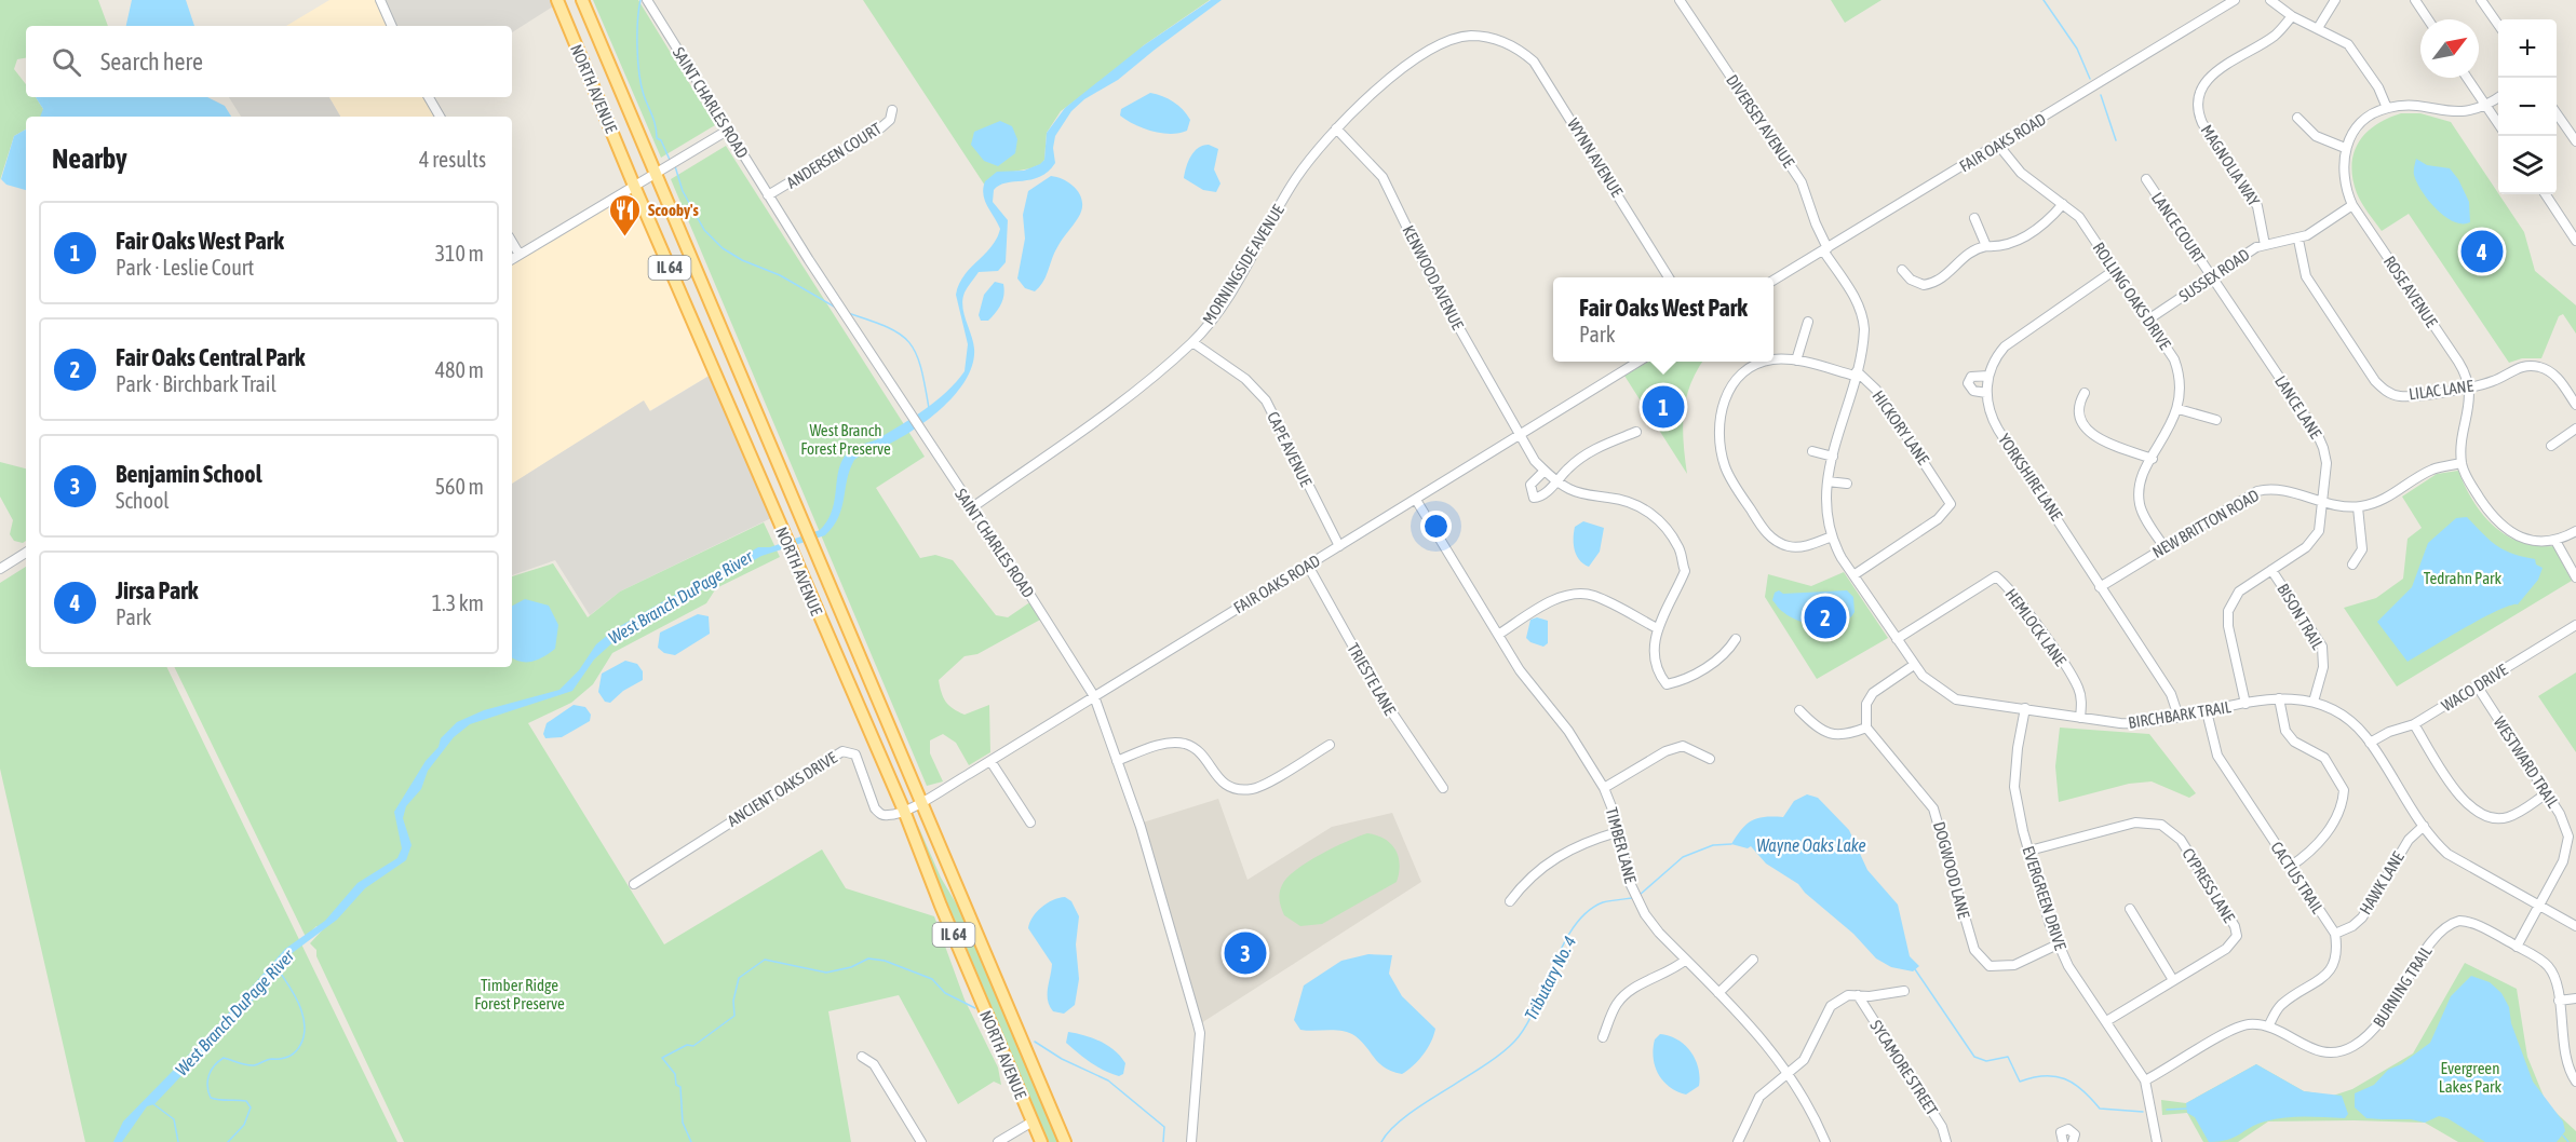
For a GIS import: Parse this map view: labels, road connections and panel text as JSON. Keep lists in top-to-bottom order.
{
  "streets": {
    "main road": ["NORTH AVENUE", "IL 64"],
    "street": [
      "SAINT CHARLES ROAD",
      "DIVERSEY AVENUE",
      "FAIR OAKS ROAD",
      "ANDERSEN COURT",
      "WYNN AVENUE",
      "MAGNOLIA WAY",
      "LANCE COURT",
      "MORNINGSIDE AVENUE",
      "SUSSEX ROAD",
      "KENWOOD AVENUE",
      "ROSE AVENUE",
      "ROLLING OAKS DRIVE",
      "LILAC LANE",
      "LANCE LANE",
      "HICKORY LANE",
      "CAPE AVENUE",
      "YORKSHIRE LANE",
      "NEW BRITTON ROAD",
      "BISON TRAIL",
      "HEMLOCK LANE",
      "TRIESTE LANE",
      "WACO DRIVE",
      "BIRCHBARK TRAIL",
      "WESTWARD TRAIL",
      "ANCIENT OAKS DRIVE",
      "TIMBER LANE",
      "DOGWOOD LANE",
      "CACTUS TRAIL",
      "HAWK LANE",
      "CYPRESS LANE",
      "EVERGREEN DRIVE",
      "BURNING TRAIL",
      "SYCAMORE STREET"
    ]
  },
  "crossings": [
    ["NORTH AVENUE", "FAIR OAKS ROAD"],
    ["NORTH AVENUE", "ANCIENT OAKS DRIVE"],
    ["SAINT CHARLES ROAD", "FAIR OAKS ROAD"],
    ["SAINT CHARLES ROAD", "ANDERSEN COURT"],
    ["SAINT CHARLES ROAD", "MORNINGSIDE AVENUE"],
    ["DIVERSEY AVENUE", "FAIR OAKS ROAD"],
    ["DIVERSEY AVENUE", "BIRCHBARK TRAIL"],
    ["FAIR OAKS ROAD", "KENWOOD AVENUE"],
    ["FAIR OAKS ROAD", "ROLLING OAKS DRIVE"],
    ["FAIR OAKS ROAD", "CAPE AVENUE"],
    ["FAIR OAKS ROAD", "TRIESTE LANE"],
    ["FAIR OAKS ROAD", "BIRCHBARK TRAIL"],
    ["FAIR OAKS ROAD", "ANCIENT OAKS DRIVE"],
    ["FAIR OAKS ROAD", "TIMBER LANE"],
    ["WYNN AVENUE", "MORNINGSIDE AVENUE"],
    ["MAGNOLIA WAY", "SUSSEX ROAD"],
    ["LANCE COURT", "SUSSEX ROAD"],
    ["LANCE COURT", "LANCE LANE"],
    ["MORNINGSIDE AVENUE", "KENWOOD AVENUE"],
    ["MORNINGSIDE AVENUE", "CAPE AVENUE"],
    ["SUSSEX ROAD", "ROSE AVENUE"],
    ["SUSSEX ROAD", "ROLLING OAKS DRIVE"],
    ["SUSSEX ROAD", "LILAC LANE"],
    ["SUSSEX ROAD", "LANCE LANE"],
    ["ROSE AVENUE", "LILAC LANE"],
    ["ROLLING OAKS DRIVE", "YORKSHIRE LANE"],
    ["ROLLING OAKS DRIVE", "NEW BRITTON ROAD"],
    ["LANCE LANE", "NEW BRITTON ROAD"],
    ["LANCE LANE", "BISON TRAIL"],
    ["LANCE LANE", "BIRCHBARK TRAIL"],
    ["HICKORY LANE", "BIRCHBARK TRAIL"],
    ["YORKSHIRE LANE", "NEW BRITTON ROAD"],
    ["YORKSHIRE LANE", "BIRCHBARK TRAIL"],
    ["BISON TRAIL", "BIRCHBARK TRAIL"],
    ["HEMLOCK LANE", "BIRCHBARK TRAIL"],
    ["WACO DRIVE", "BIRCHBARK TRAIL"],
    ["WACO DRIVE", "WESTWARD TRAIL"],
    ["BIRCHBARK TRAIL", "WESTWARD TRAIL"],
    ["BIRCHBARK TRAIL", "CACTUS TRAIL"],
    ["BIRCHBARK TRAIL", "HAWK LANE"],
    ["BIRCHBARK TRAIL", "EVERGREEN DRIVE"],
    ["WESTWARD TRAIL", "BURNING TRAIL"],
    ["DOGWOOD LANE", "EVERGREEN DRIVE"],
    ["CACTUS TRAIL", "HAWK LANE"],
    ["CYPRESS LANE", "EVERGREEN DRIVE"],
    ["EVERGREEN DRIVE", "BURNING TRAIL"]
  ],
  "water": ["West Branch DuPage River", "Wayne Oaks Lake", "Tributary No. 4"],
  "parks": [
    "West Branch Forest Preserve",
    "Tedrahn Park",
    "Timber Ridge Forest Preserve",
    "Evergreen Lakes Park"
  ],
  "places": {
    "restaurant": ["Scooby's"]
  },
  "north": "top right",
  "page": {
    "map_buttons": ["+", "−"],
    "search": "Search here",
    "heading": ["Nearby", "4 results"],
    "list": [
      {
        "mark": "1",
        "name": "Fair Oaks West Park",
        "note": "Park · Leslie Court",
        "value": "310 m"
      },
      {
        "mark": "2",
        "name": "Fair Oaks Central Park",
        "note": "Park · Birchbark Trail",
        "value": "480 m"
      },
      {
        "mark": "3",
        "name": "Benjamin School",
        "note": "School",
        "value": "560 m"
      },
      {
        "mark": "4",
        "name": "Jirsa Park",
        "note": "Park",
        "value": "1.3 km"
      }
    ],
    "pins": [
      "4",
      "1",
      "2",
      "3"
    ],
    "popup": ["Fair Oaks West Park", "Park"]
  }
}
